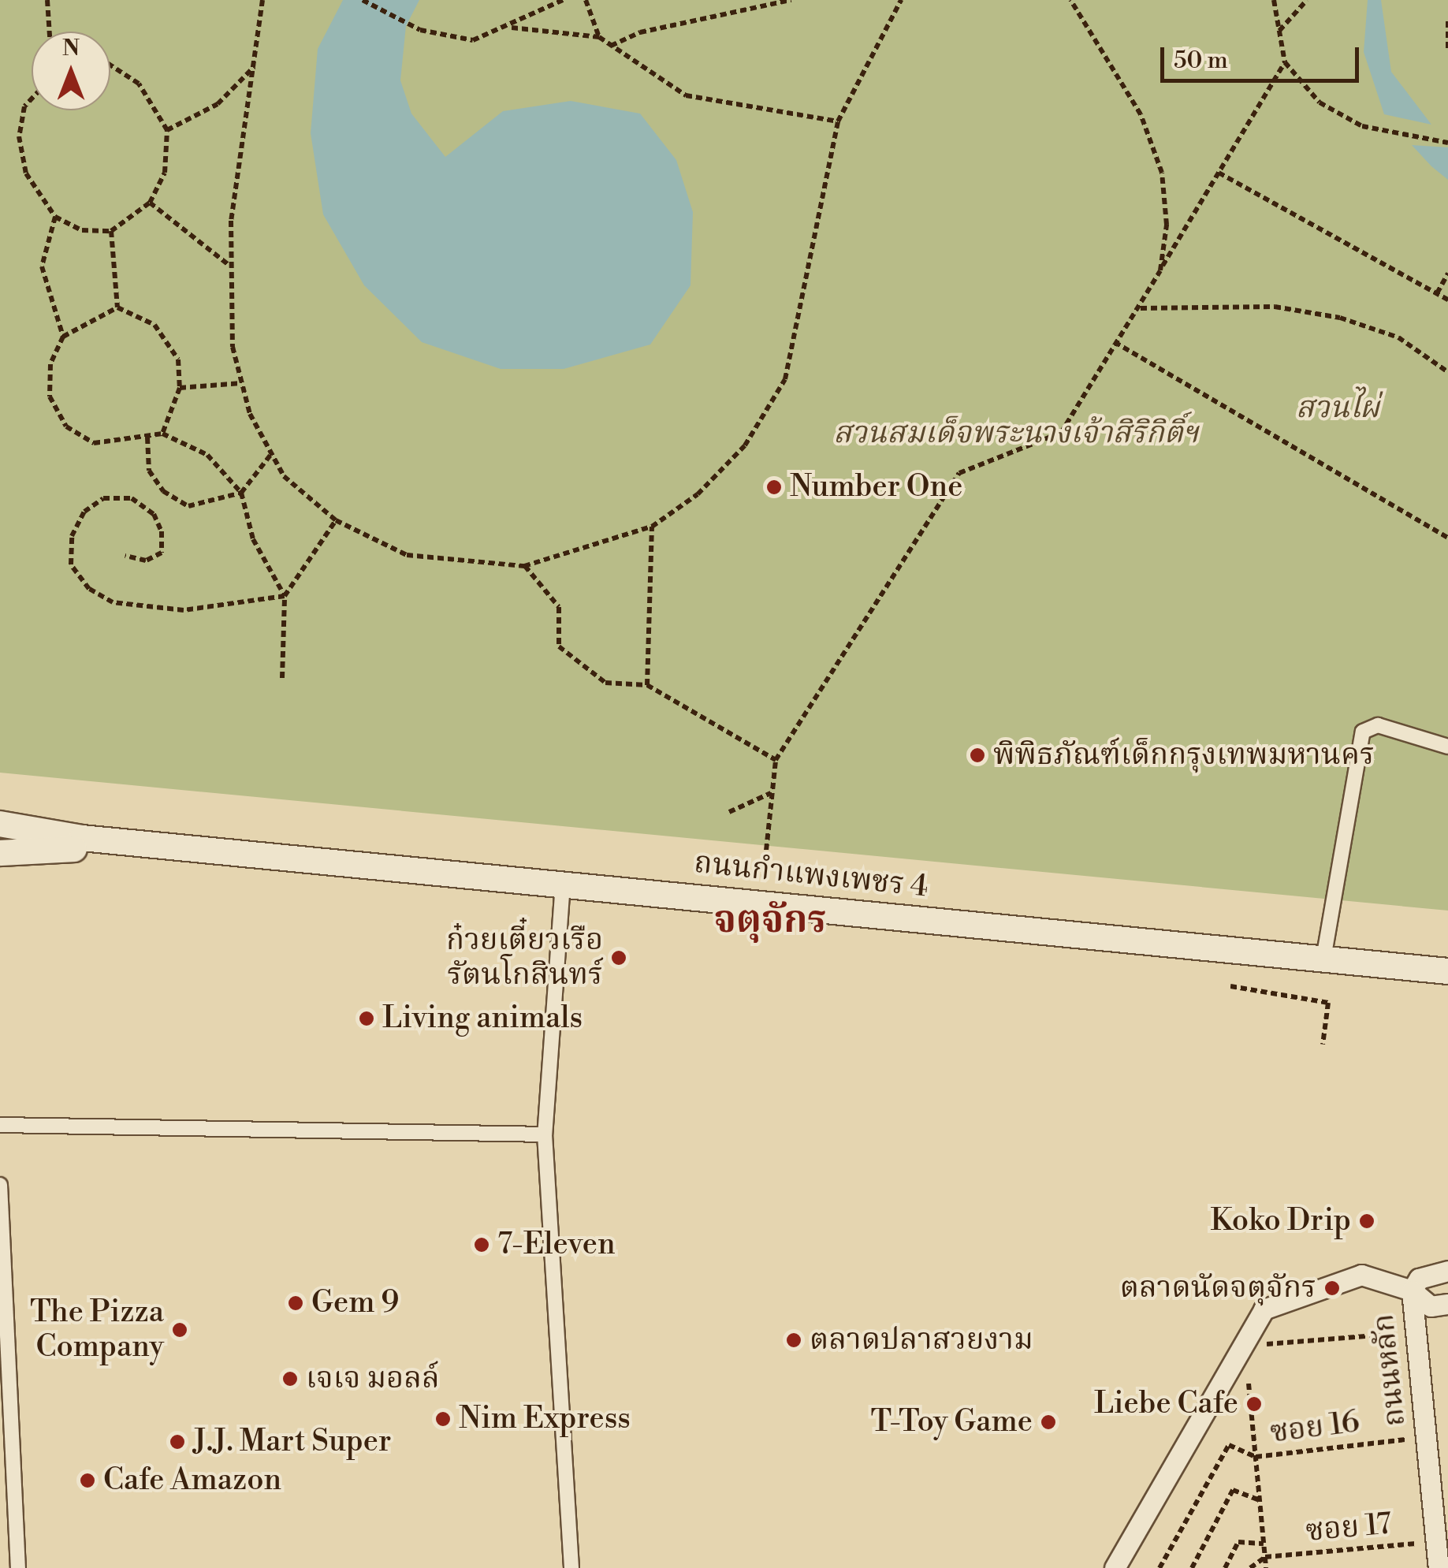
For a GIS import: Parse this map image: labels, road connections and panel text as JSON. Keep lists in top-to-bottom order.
{
  "streets": {
    "street": ["ถนนกำแพงเพชร 4", "ถนนหลัก"],
    "path": ["ซอย 16", "ซอย 17"]
  },
  "crossings": [
    ["ถนนหลัก", "ซอย 16"],
    ["ถนนหลัก", "ซอย 17"]
  ],
  "districts": ["จตุจักร"],
  "parks": ["สวนไผ่", "สวนสมเด็จพระนางเจ้าสิริกิติ์ฯ"],
  "places": [
    "Number One",
    "พิพิธภัณฑ์เด็กกรุงเทพมหานคร",
    "ก๋วยเตี๋ยวเรือ รัตนโกสินทร์",
    "Living animals",
    "Koko Drip",
    "7-Eleven",
    "ตลาดนัดจตุจักร",
    "Gem 9",
    "The Pizza Company",
    "ตลาดปลาสวยงาม",
    "เจเจ มอลล์",
    "Liebe Cafe",
    "Nim Express",
    "T-Toy Game",
    "J.J. Mart Super",
    "Cafe Amazon"
  ],
  "scale_bar": "50 m",
  "north": "top"
}
